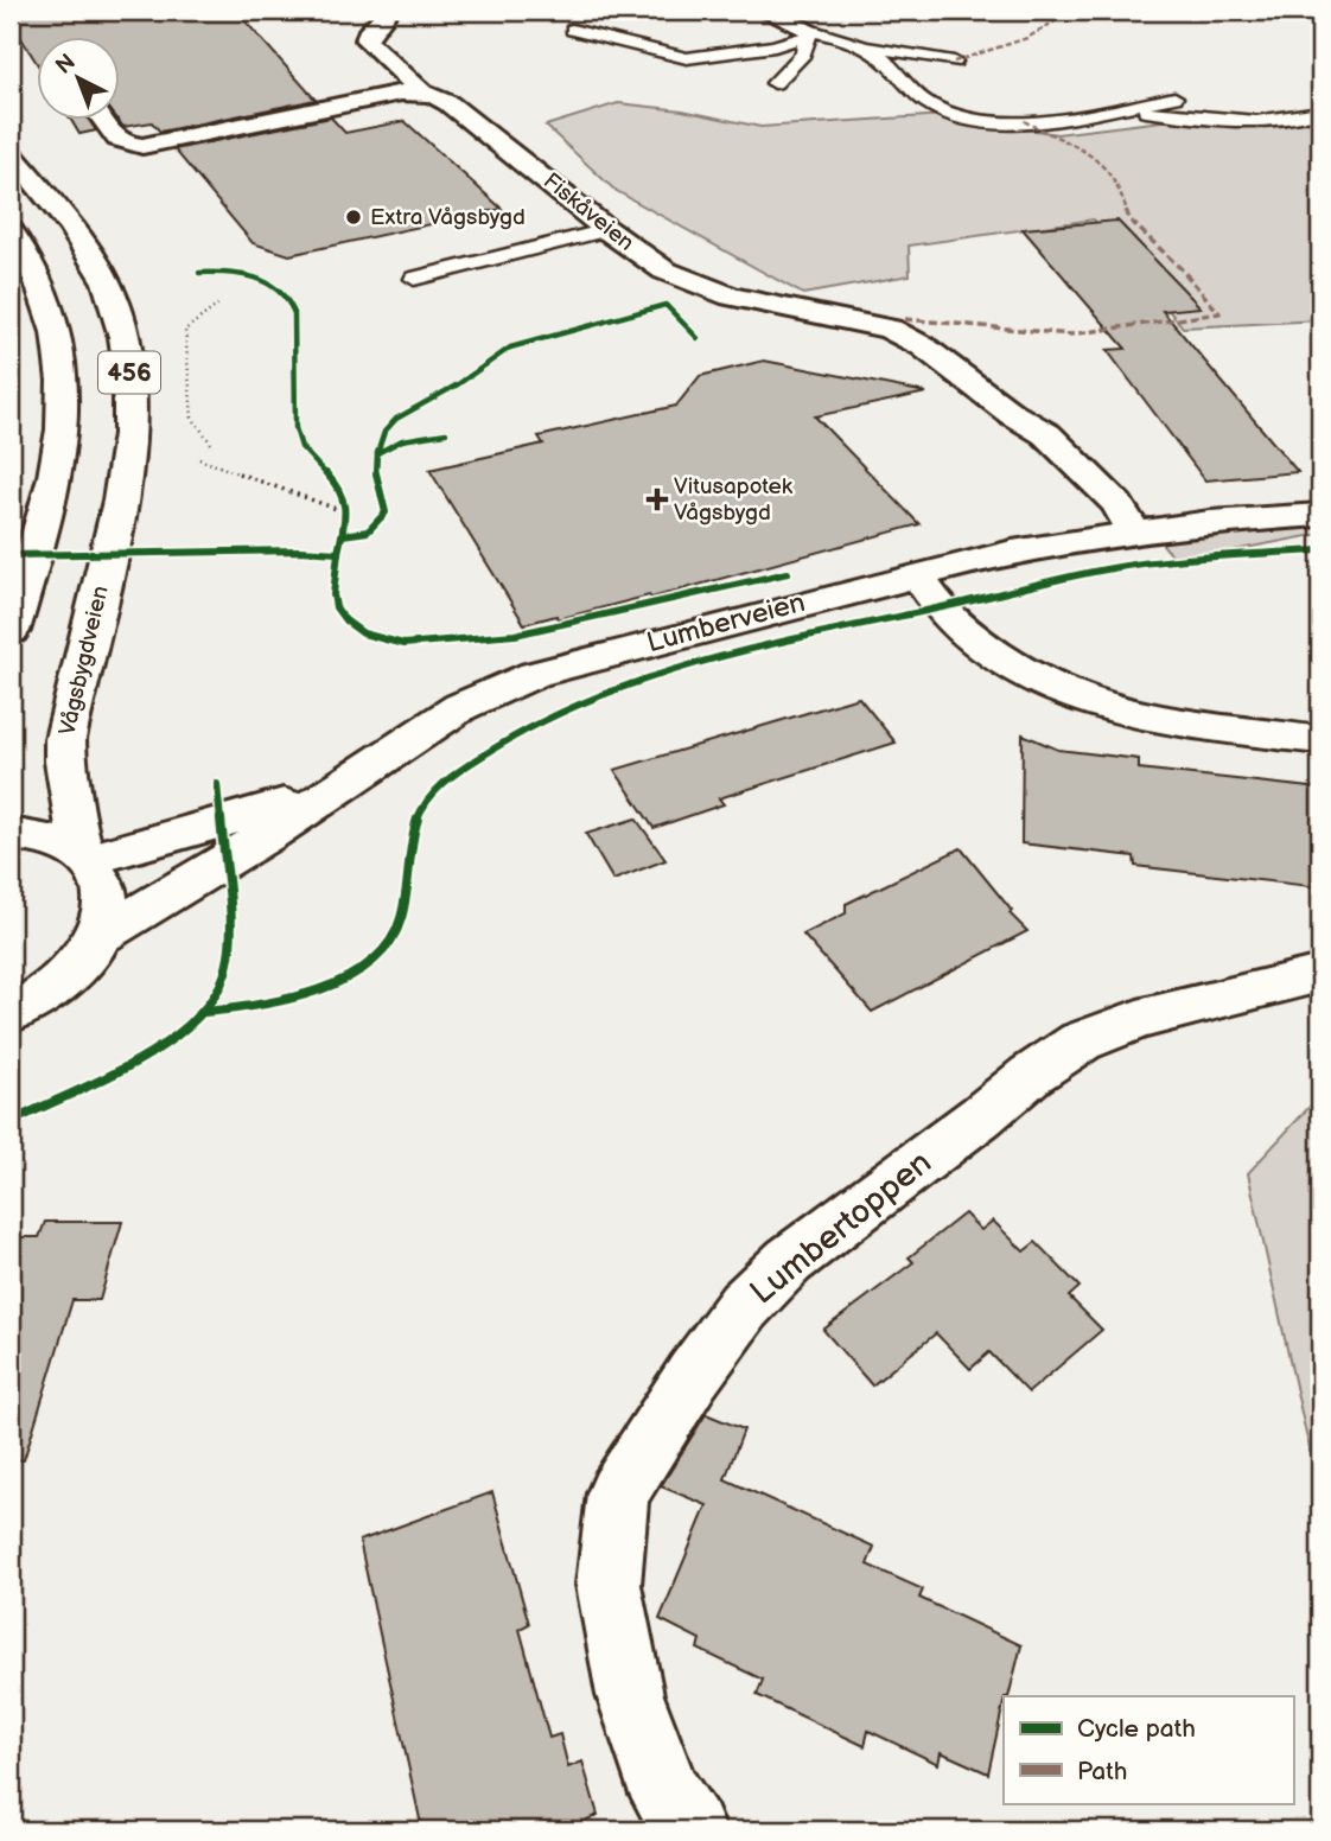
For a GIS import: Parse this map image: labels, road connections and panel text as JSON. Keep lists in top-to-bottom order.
{
  "streets": {
    "street": [
      "Fiskåveien",
      "456",
      "Lumberveien",
      "Vågsbygdveien",
      "Lumbertoppen"
    ]
  },
  "crossings": [
    ["Fiskåveien", "Lumberveien"],
    ["456", "Lumberveien"],
    ["456", "Vågsbygdveien"],
    ["Lumberveien", "Vågsbygdveien"]
  ],
  "places": {
    "other": ["Extra Vågsbygd"],
    "health": ["Vitusapotek Vågsbygd"]
  },
  "legend": ["Cycle path", "Path"],
  "north": "top left"
}
